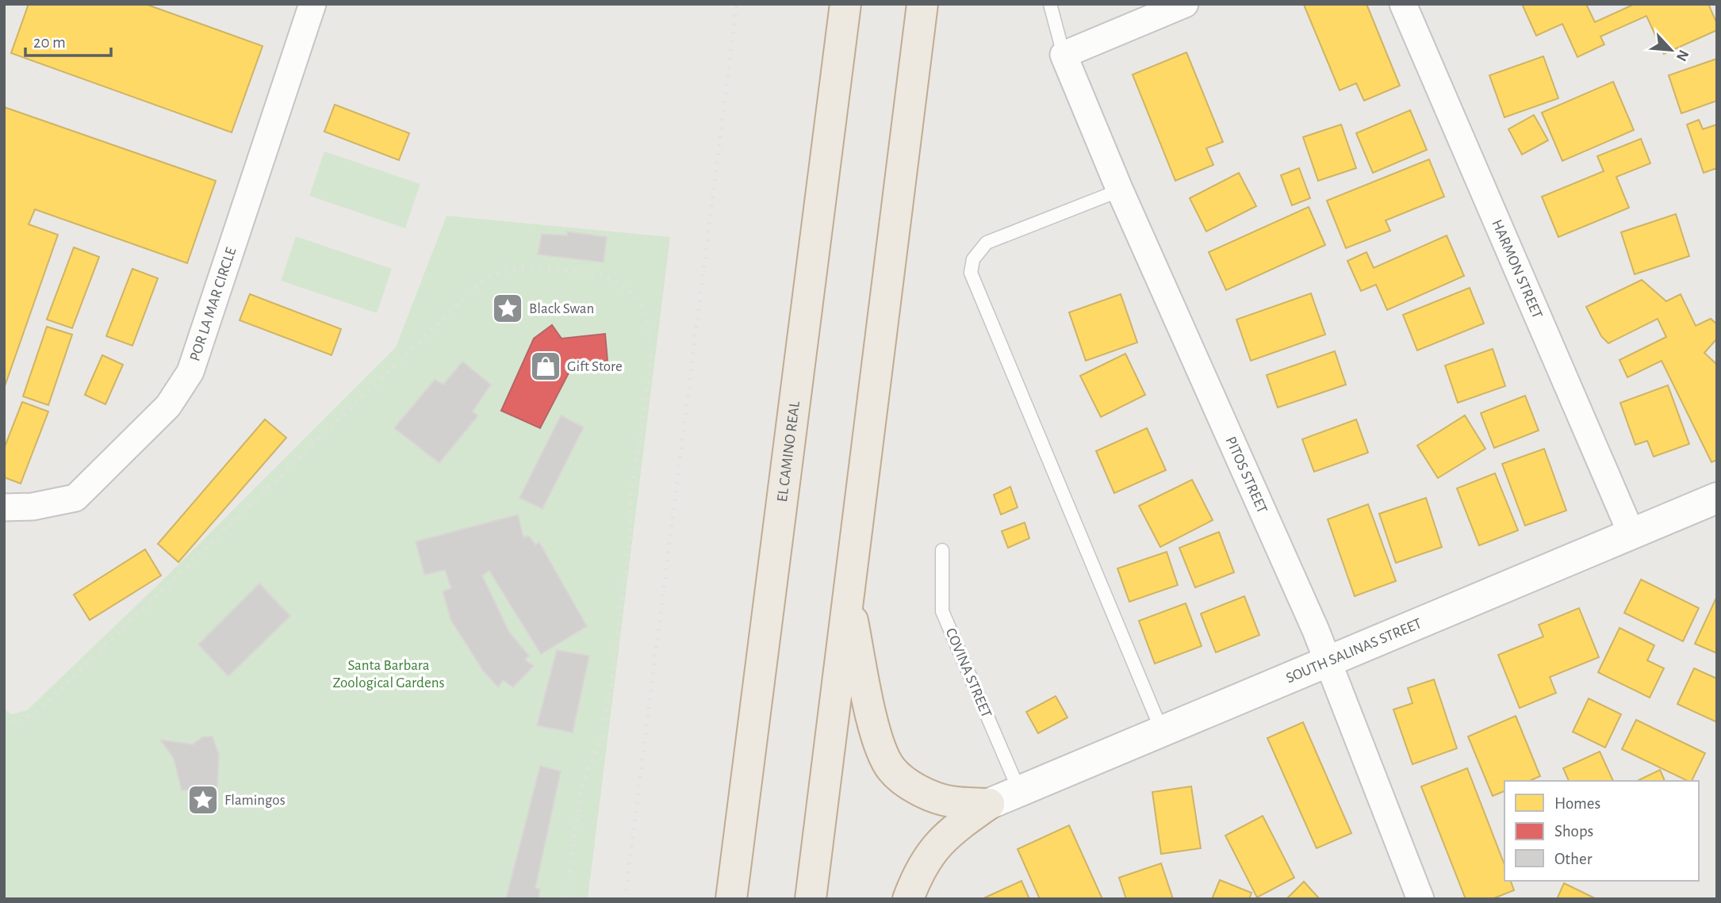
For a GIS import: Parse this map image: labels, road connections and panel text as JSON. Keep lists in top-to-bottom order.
{
  "streets": {
    "highway": ["EL CAMINO REAL"],
    "main road": ["SOUTH SALINAS STREET"],
    "street": ["HARMON STREET", "POR LA MAR CIRCLE", "PITOS STREET"],
    "lane": ["COVINA STREET"]
  },
  "crossings": [
    ["HARMON STREET", "SOUTH SALINAS STREET"],
    ["PITOS STREET", "SOUTH SALINAS STREET"],
    ["SOUTH SALINAS STREET", "COVINA STREET"]
  ],
  "parks": ["Santa Barbara Zoological Gardens"],
  "places": {
    "place": ["Black Swan", "Flamingos"],
    "shop": ["Gift Store"]
  },
  "legend": ["Homes", "Shops", "Other"],
  "scale_bar": "20 m",
  "north": "bottom right"
}
